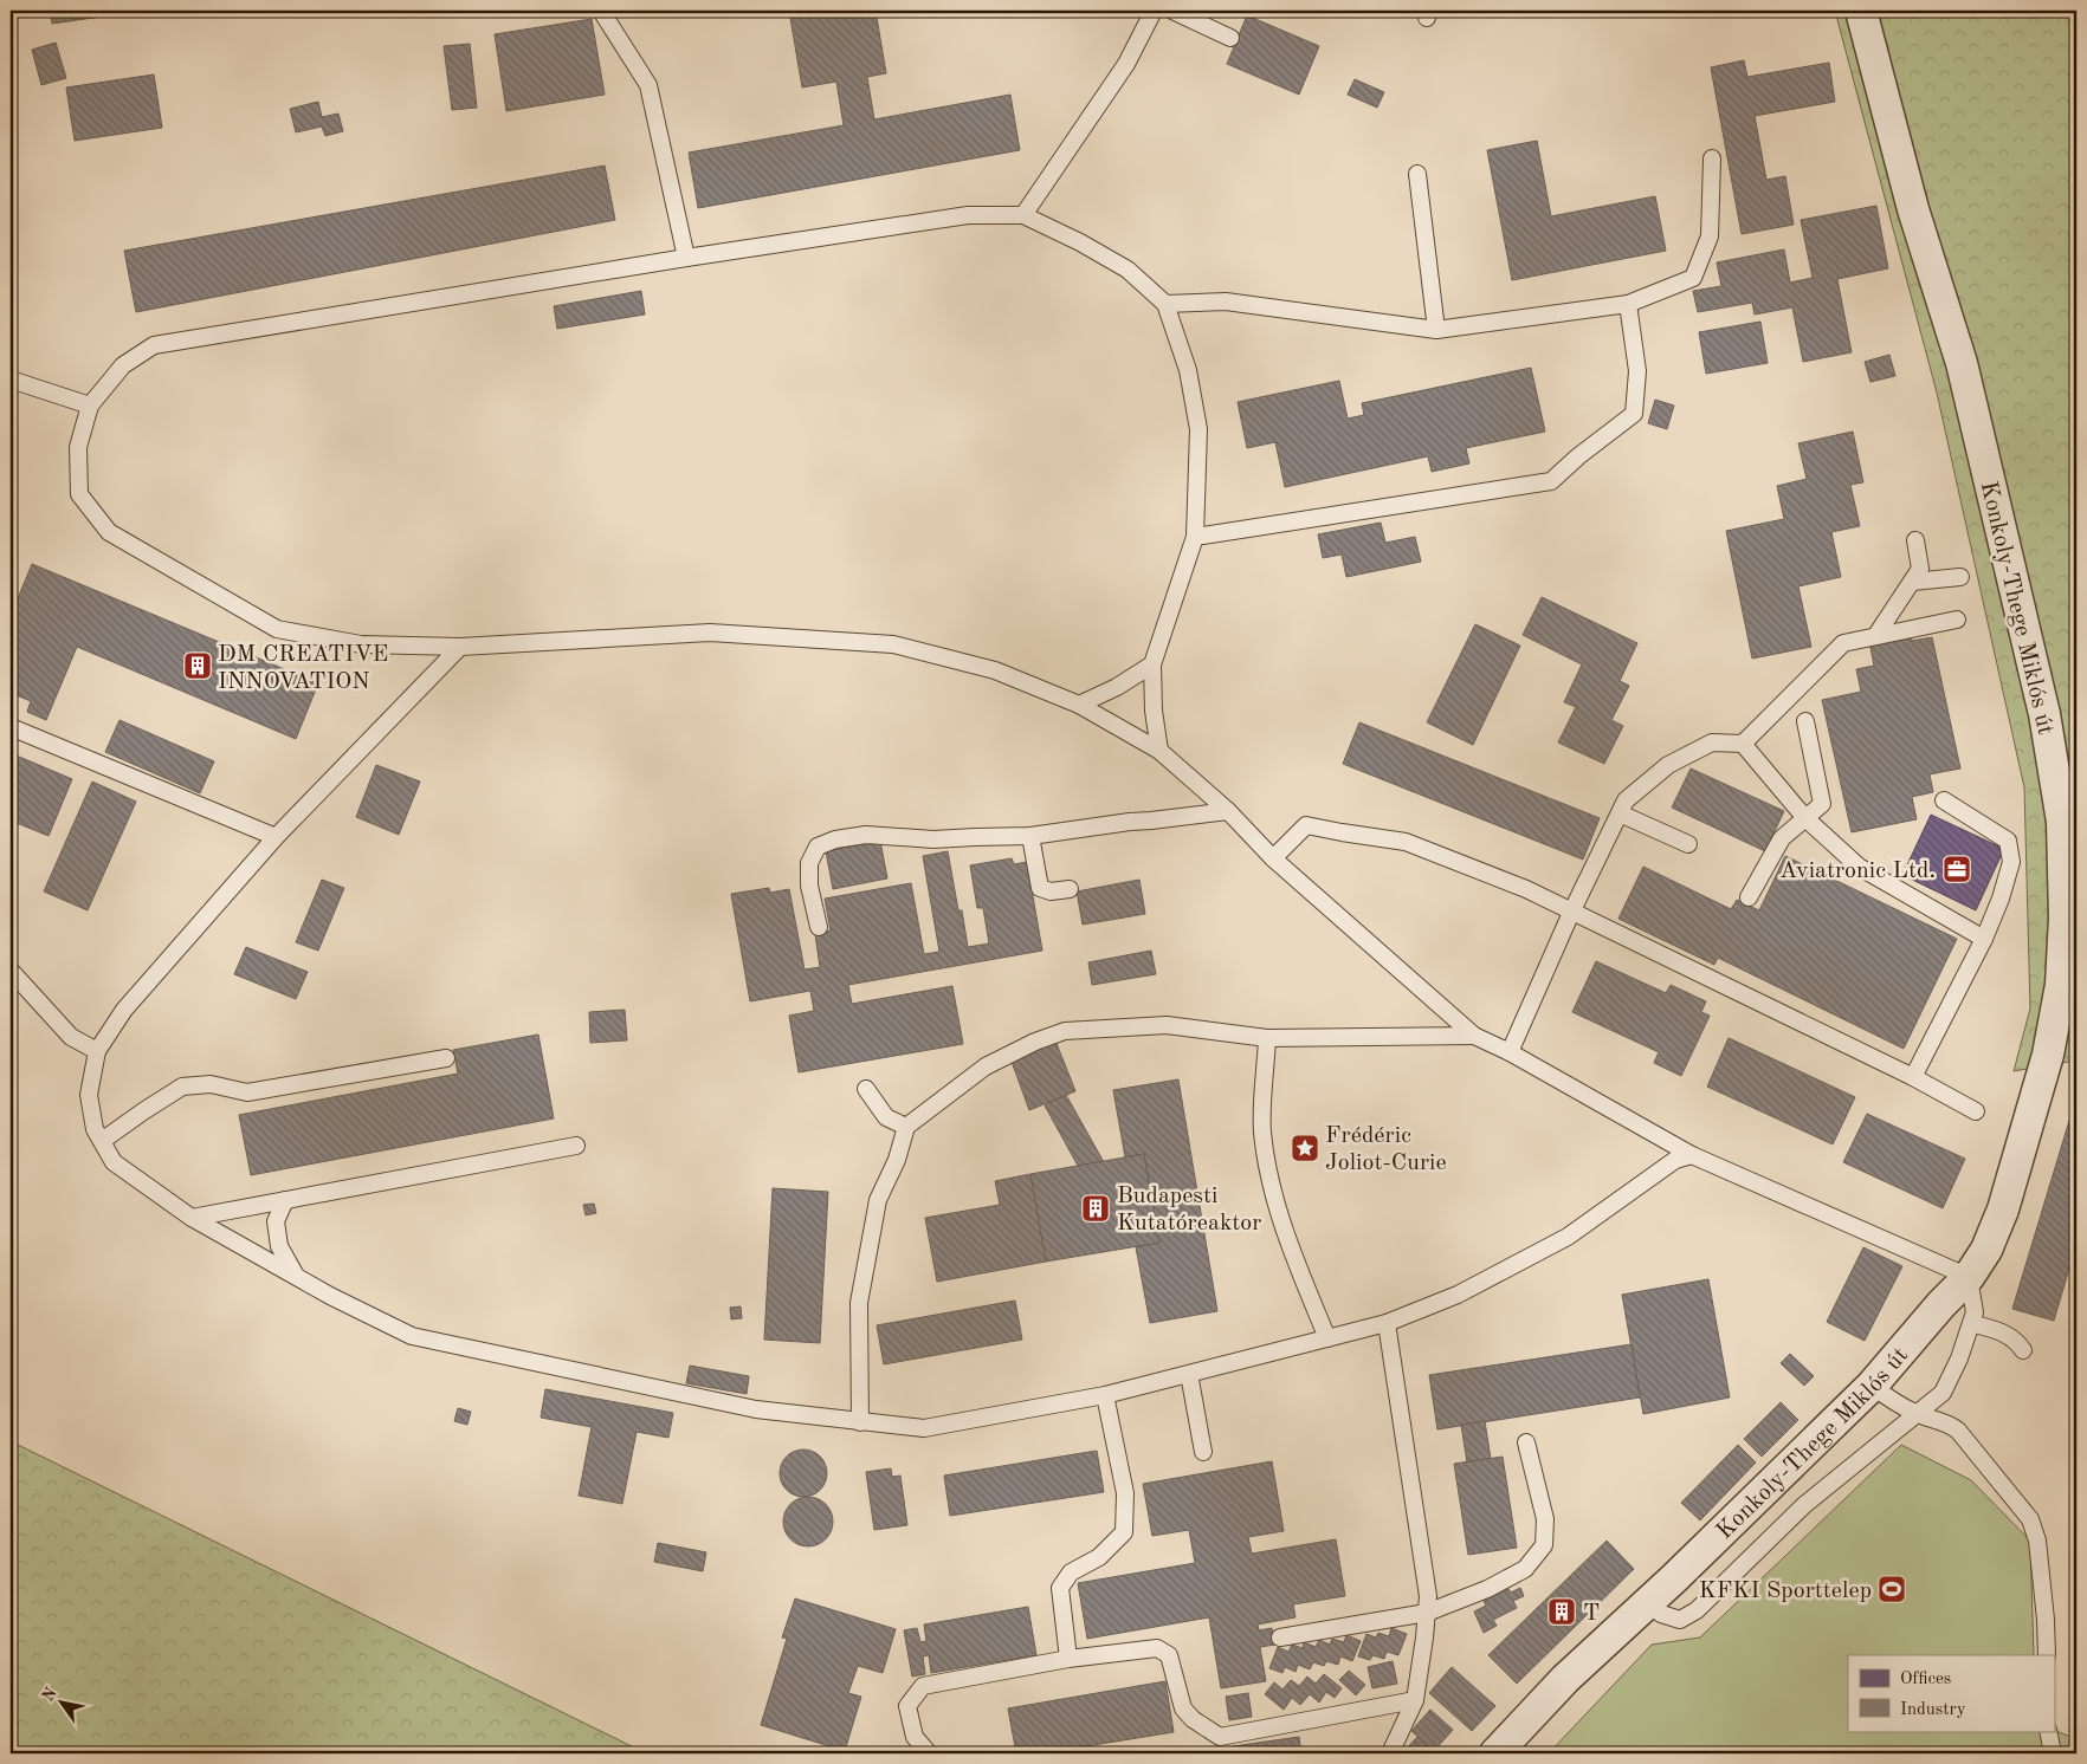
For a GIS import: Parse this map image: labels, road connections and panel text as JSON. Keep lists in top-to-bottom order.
{
  "streets": {
    "street": ["Konkoly-Thege Miklós út"]
  },
  "places": {
    "building": ["DM CREATIVE INNOVATION", "Budapesti Kutatóreaktor", "T"],
    "office": ["Aviatronic Ltd."],
    "place": ["Frédéric Joliot-Curie"],
    "sports": ["KFKI Sporttelep"]
  },
  "legend": ["Offices", "Industry"],
  "north": "top left"
}
